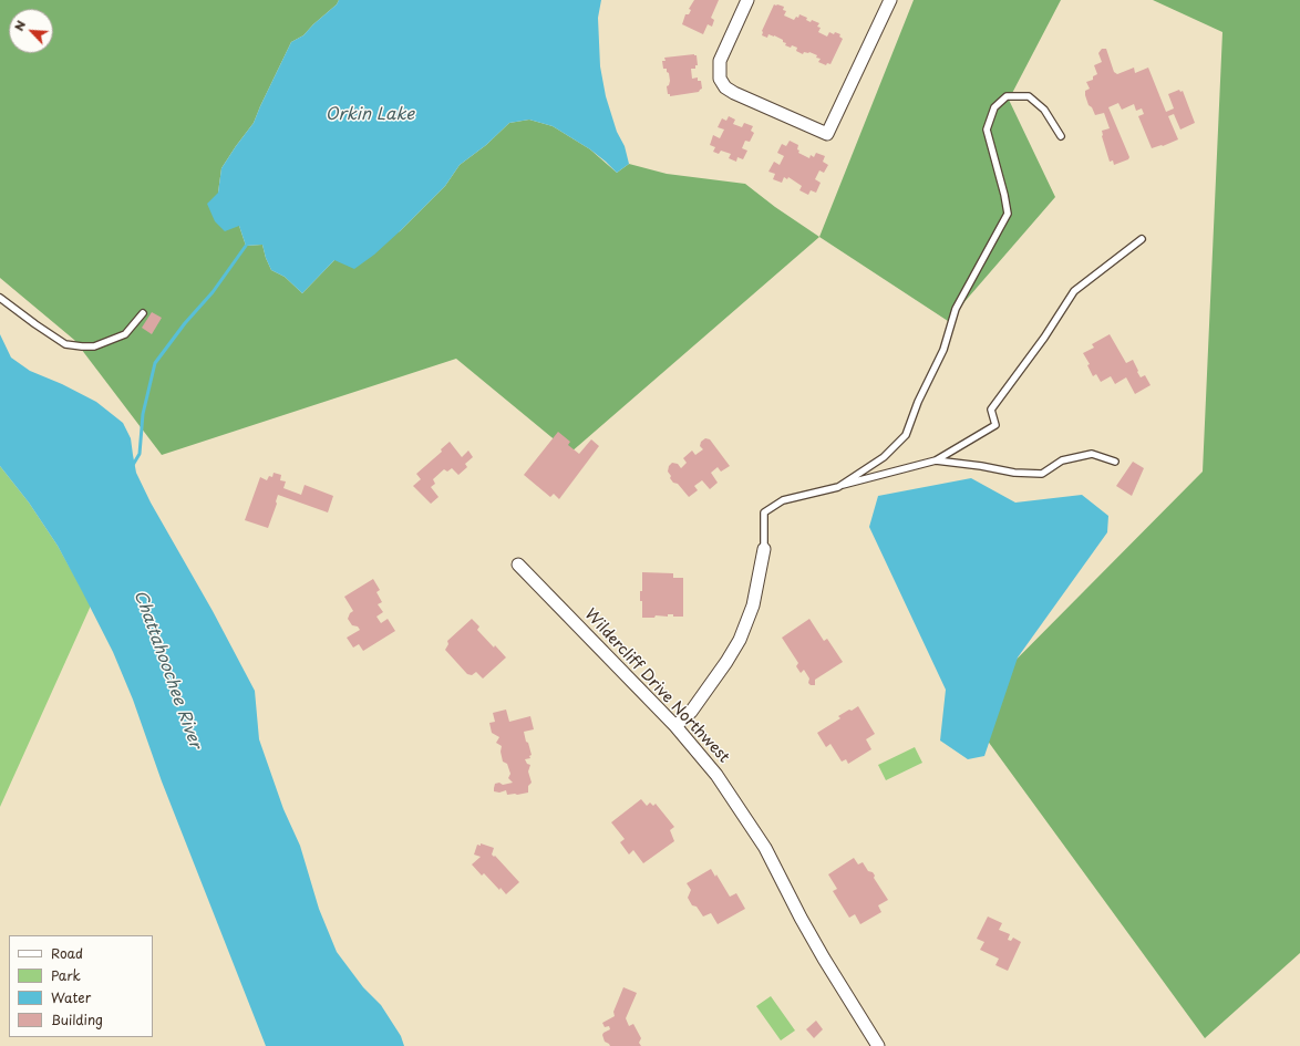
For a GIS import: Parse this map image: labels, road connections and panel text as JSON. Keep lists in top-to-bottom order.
{
  "streets": {
    "street": ["Wildercliff Drive Northwest"]
  },
  "water": ["Orkin Lake", "Chattahoochee River"],
  "legend": [
    "Road",
    "Park",
    "Water",
    "Building"
  ],
  "north": "top left"
}
